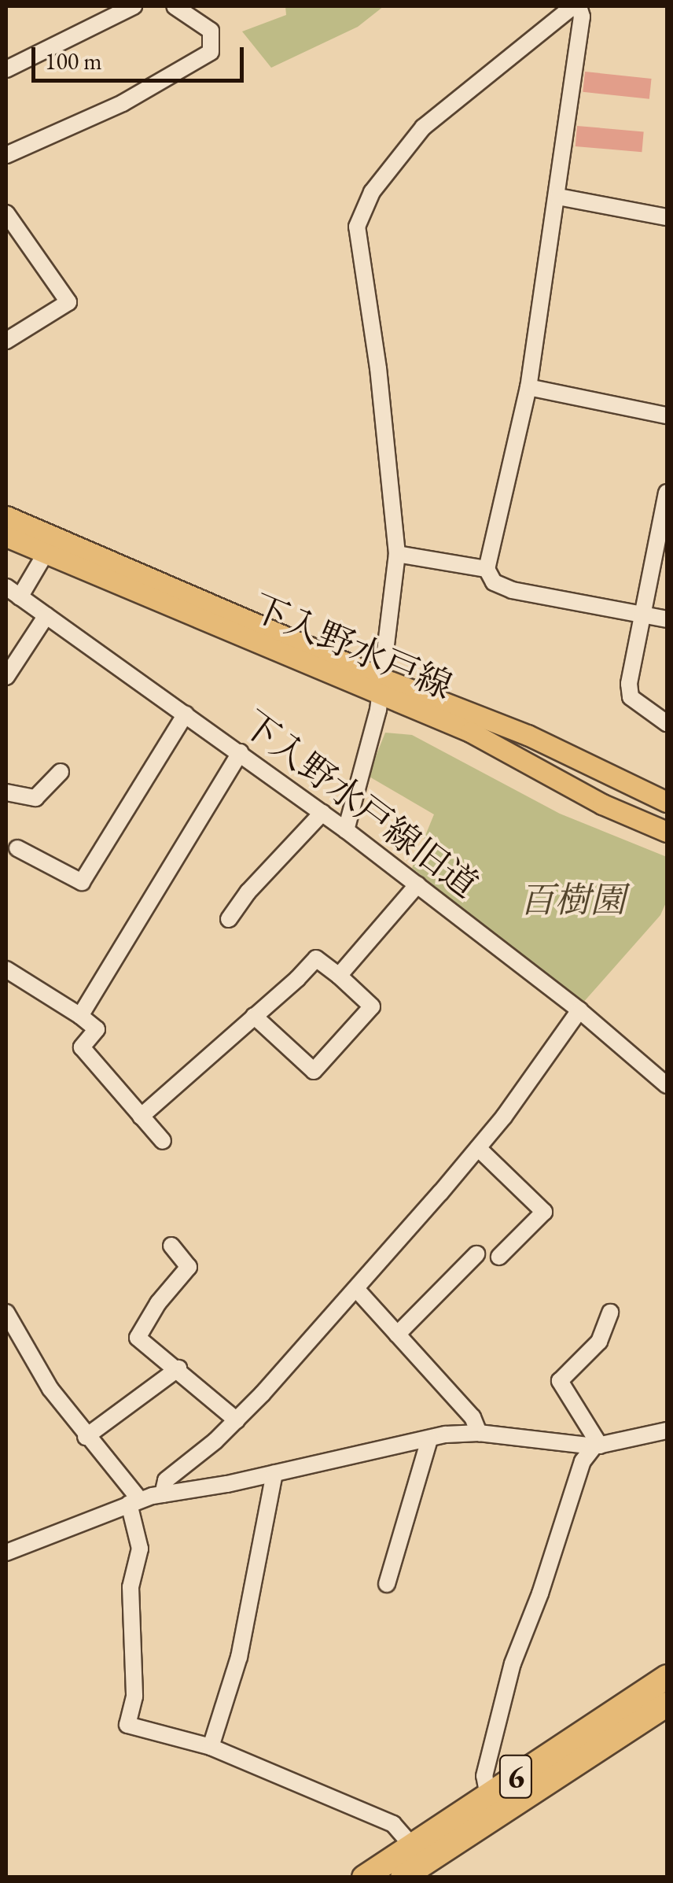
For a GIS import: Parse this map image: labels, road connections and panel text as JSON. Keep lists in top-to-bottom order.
{
  "streets": {
    "highway": ["6"],
    "main road": ["下入野水戸線"],
    "street": ["下入野水戸線旧道"]
  },
  "parks": ["百樹園"],
  "scale_bar": "100 m"
}
